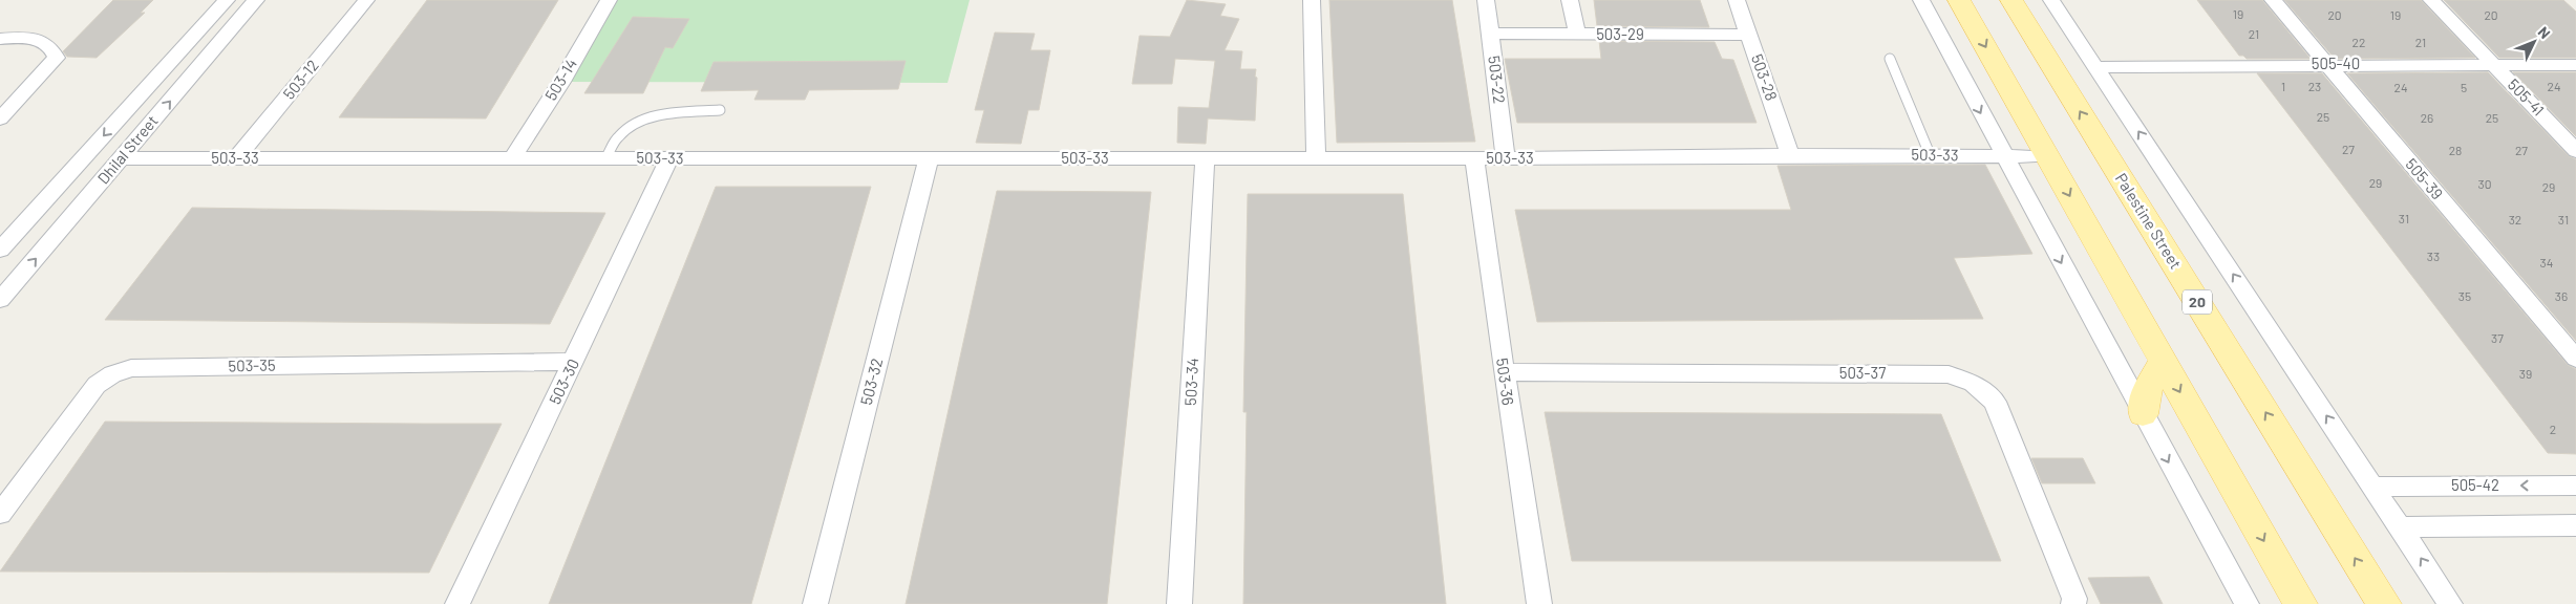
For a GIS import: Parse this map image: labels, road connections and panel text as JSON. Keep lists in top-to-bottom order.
{
  "streets": {
    "main road": ["Palestine Street", "20"],
    "street": [
      "503-29",
      "505-40",
      "503-28",
      "503-12",
      "503-14",
      "503-22",
      "505-41",
      "Dhilal Street",
      "503-33",
      "505-39",
      "503-35",
      "503-37",
      "503-30",
      "503-32",
      "503-34",
      "503-36",
      "505-42"
    ]
  },
  "crossings": [
    ["503-29", "503-28"],
    ["503-29", "503-22"],
    ["505-40", "505-41"],
    ["505-40", "505-39"],
    ["503-28", "503-33"],
    ["503-12", "503-33"],
    ["503-14", "503-33"],
    ["503-22", "503-33"],
    ["Dhilal Street", "503-33"],
    ["503-33", "503-30"],
    ["503-33", "503-32"],
    ["503-33", "503-34"],
    ["503-33", "503-36"],
    ["503-35", "503-30"],
    ["503-37", "503-36"]
  ],
  "house_numbers": [
    "19",
    "20",
    "19",
    "20",
    "21",
    "22",
    "21",
    "1",
    "23",
    "24",
    "24",
    "5",
    "25",
    "26",
    "25",
    "27",
    "28",
    "27",
    "29",
    "30",
    "29",
    "31",
    "32",
    "31",
    "33",
    "34",
    "35",
    "36",
    "37",
    "39",
    "2"
  ],
  "north": "top right"
}
